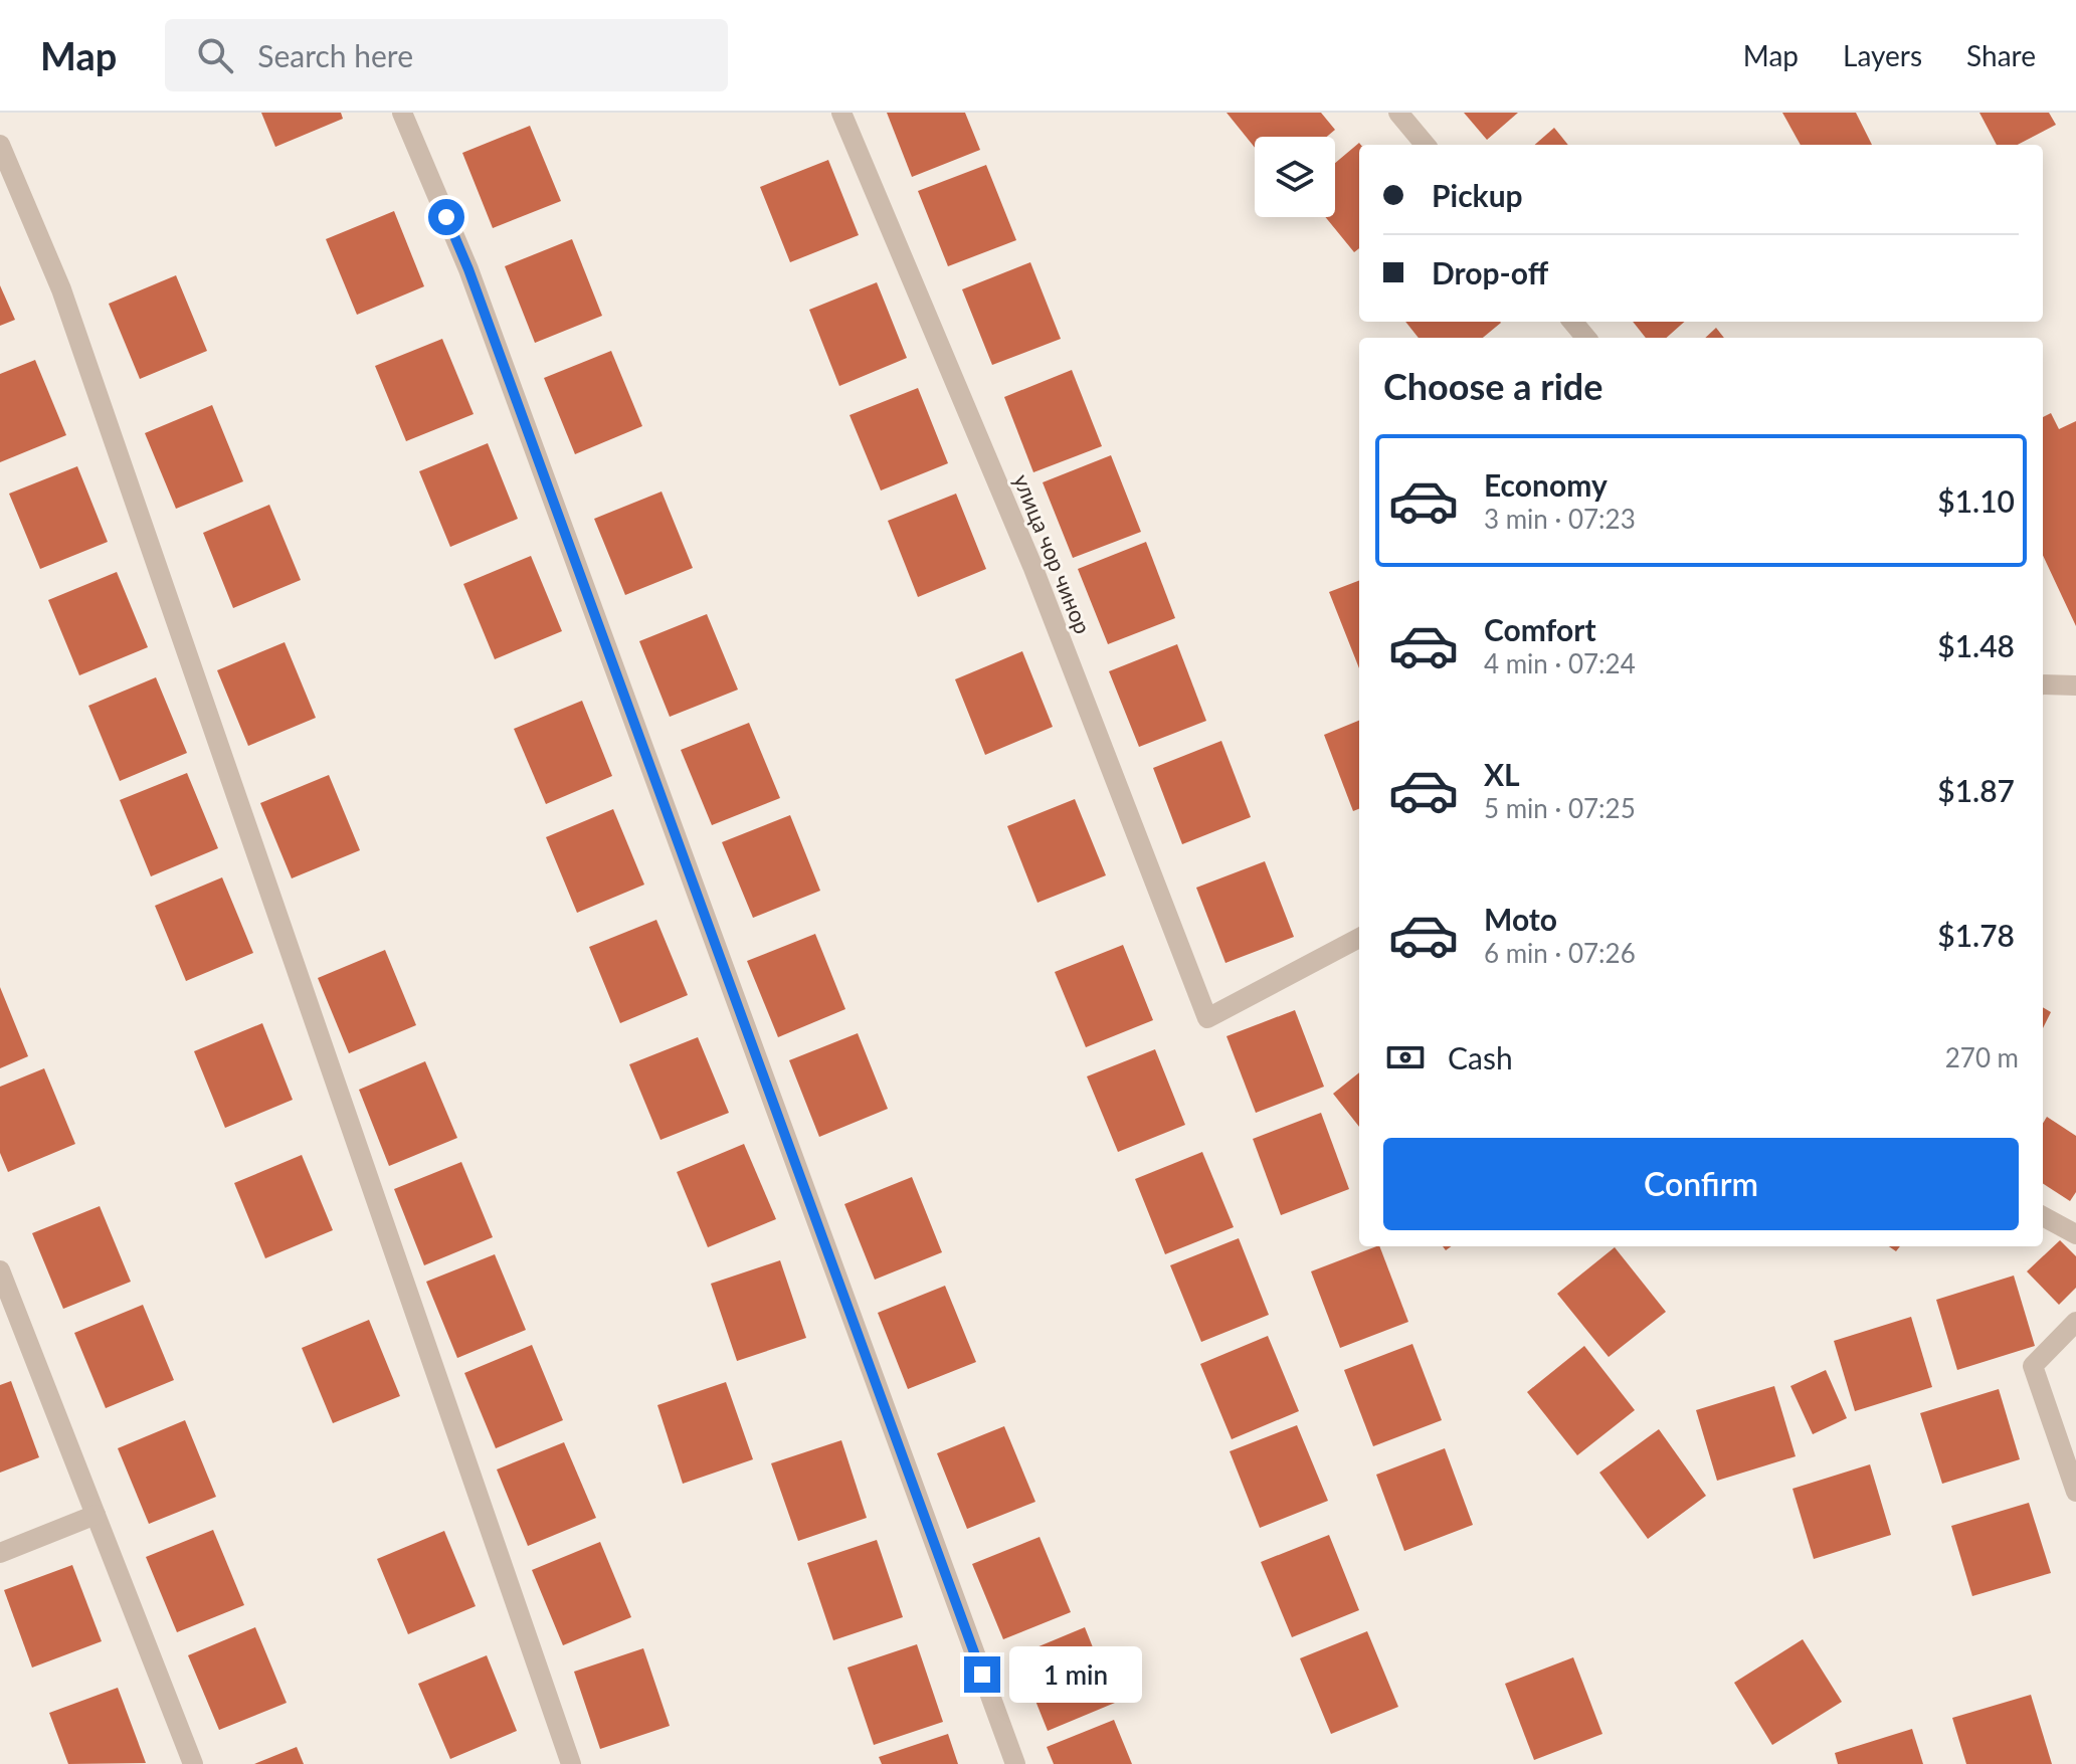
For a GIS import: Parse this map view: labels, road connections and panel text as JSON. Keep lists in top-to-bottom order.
{
  "streets": {
    "street": ["улица чор чинор"]
  },
  "page": {
    "header": "Map",
    "search": "Search here",
    "nav": ["Map", "Layers", "Share"],
    "banner": ["Pickup", "Drop-off"],
    "heading": "Choose a ride",
    "list": [
      {
        "name": "Economy",
        "note": "3 min · 07:23",
        "value": "$1.10"
      },
      {
        "name": "Comfort",
        "note": "4 min · 07:24",
        "value": "$1.48"
      },
      {
        "name": "XL",
        "note": "5 min · 07:25",
        "value": "$1.87"
      },
      {
        "name": "Moto",
        "note": "6 min · 07:26",
        "value": "$1.78"
      }
    ],
    "pay": ["Cash", "270 m"],
    "buttons": "Confirm",
    "bubble": "1 min"
  }
}
